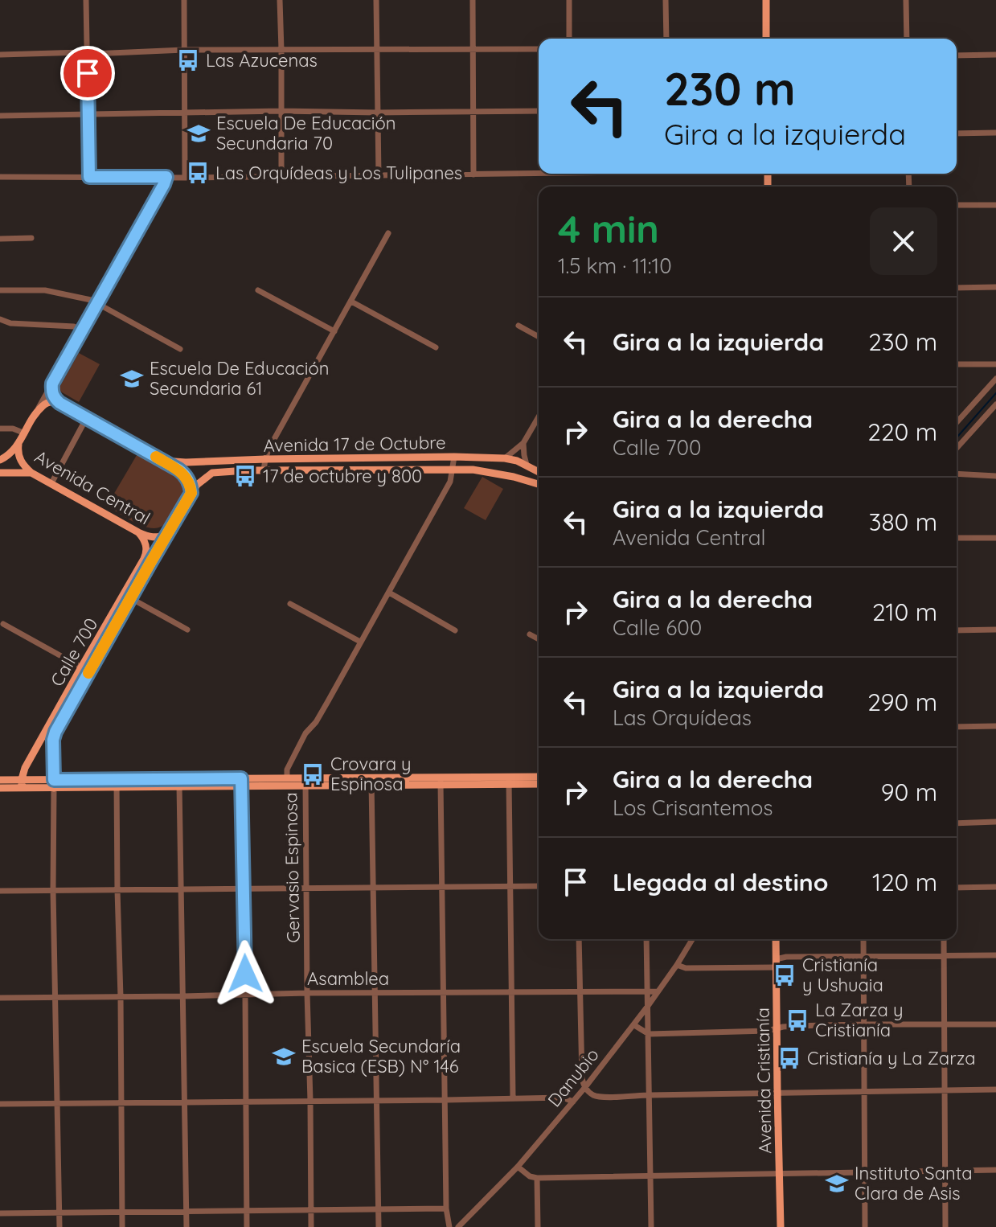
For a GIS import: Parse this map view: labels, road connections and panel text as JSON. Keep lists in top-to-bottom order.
{
  "streets": {
    "main road": [
      "Avenida 17 de Octubre",
      "Avenida Central",
      "Calle 700",
      "Avenida Cristianía"
    ],
    "street": ["Gervasio Espinosa", "Asamblea", "Danubio"]
  },
  "crossings": [
    ["Avenida 17 de Octubre", "Calle 700"],
    ["Avenida Central", "Calle 700"],
    ["Gervasio Espinosa", "Asamblea"],
    ["Asamblea", "Danubio"]
  ],
  "places": {
    "bus stop": [
      "Las Azucenas",
      "Las Orquídeas y Los Tulipanes",
      "17 de octubre y 800",
      "Crovara y Espinosa",
      "Cristianía y Ushuaia",
      "La Zarza y Cristianía",
      "Cristianía y La Zarza"
    ],
    "school or university": [
      "Escuela De Educación Secundaria 70",
      "Escuela De Educación Secundaria 61",
      "Escuela Secundaría Basica (ESB) N° 146",
      "Instituto Santa Clara de Asis"
    ]
  },
  "page": {
    "turn": ["230 m", "Gira a la izquierda"],
    "heading": ["4 min", "1.5 km · 11:10"],
    "list": [
      {
        "name": "Gira a la izquierda",
        "value": "230 m"
      },
      {
        "name": "Gira a la derecha",
        "note": "Calle 700",
        "value": "220 m"
      },
      {
        "name": "Gira a la izquierda",
        "note": "Avenida Central",
        "value": "380 m"
      },
      {
        "name": "Gira a la derecha",
        "note": "Calle 600",
        "value": "210 m"
      },
      {
        "name": "Gira a la izquierda",
        "note": "Las Orquídeas",
        "value": "290 m"
      },
      {
        "name": "Gira a la derecha",
        "note": "Los Crisantemos",
        "value": "90 m"
      },
      {
        "name": "Llegada al destino",
        "value": "120 m"
      }
    ]
  }
}
